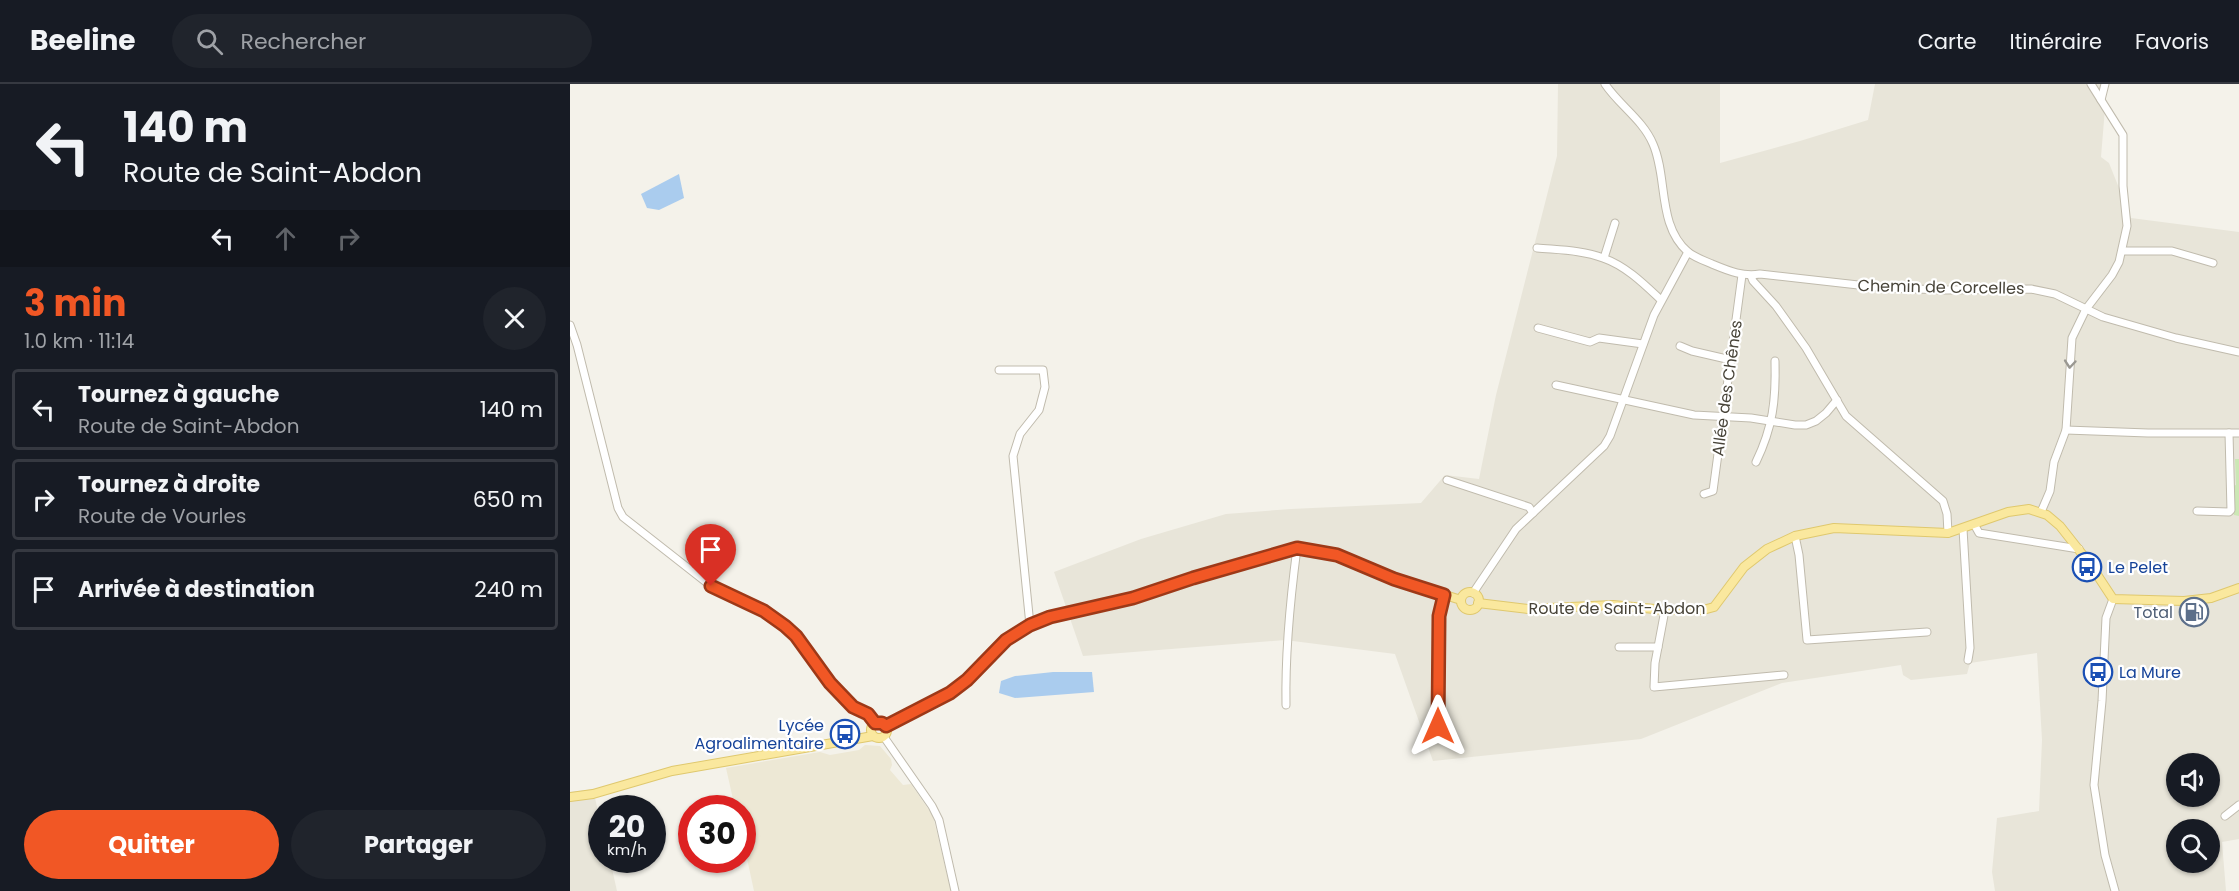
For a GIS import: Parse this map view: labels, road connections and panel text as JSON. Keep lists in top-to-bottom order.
{
  "streets": {
    "main road": ["Route de Saint-Abdon"],
    "street": ["Chemin de Corcelles", "Allée des Chênes"]
  },
  "crossings": [
    ["Chemin de Corcelles", "Allée des Chênes"]
  ],
  "places": {
    "bus stop": ["Le Pelet", "La Mure", "Lycée Agroalimentaire"],
    "fuel station": ["Total"]
  },
  "page": {
    "header": "Beeline",
    "search": "Rechercher",
    "nav": ["Carte", "Itinéraire", "Favoris"],
    "turn": ["140 m", "Route de Saint-Abdon"],
    "heading": ["3 min", "1.0 km · 11:14"],
    "list": [
      {
        "name": "Tournez à gauche",
        "note": "Route de Saint-Abdon",
        "value": "140 m"
      },
      {
        "name": "Tournez à droite",
        "note": "Route de Vourles",
        "value": "650 m"
      },
      {
        "name": "Arrivée à destination",
        "value": "240 m"
      }
    ],
    "speed": "20 km/h",
    "limit": "30",
    "buttons": ["Quitter", "Partager"]
  }
}
